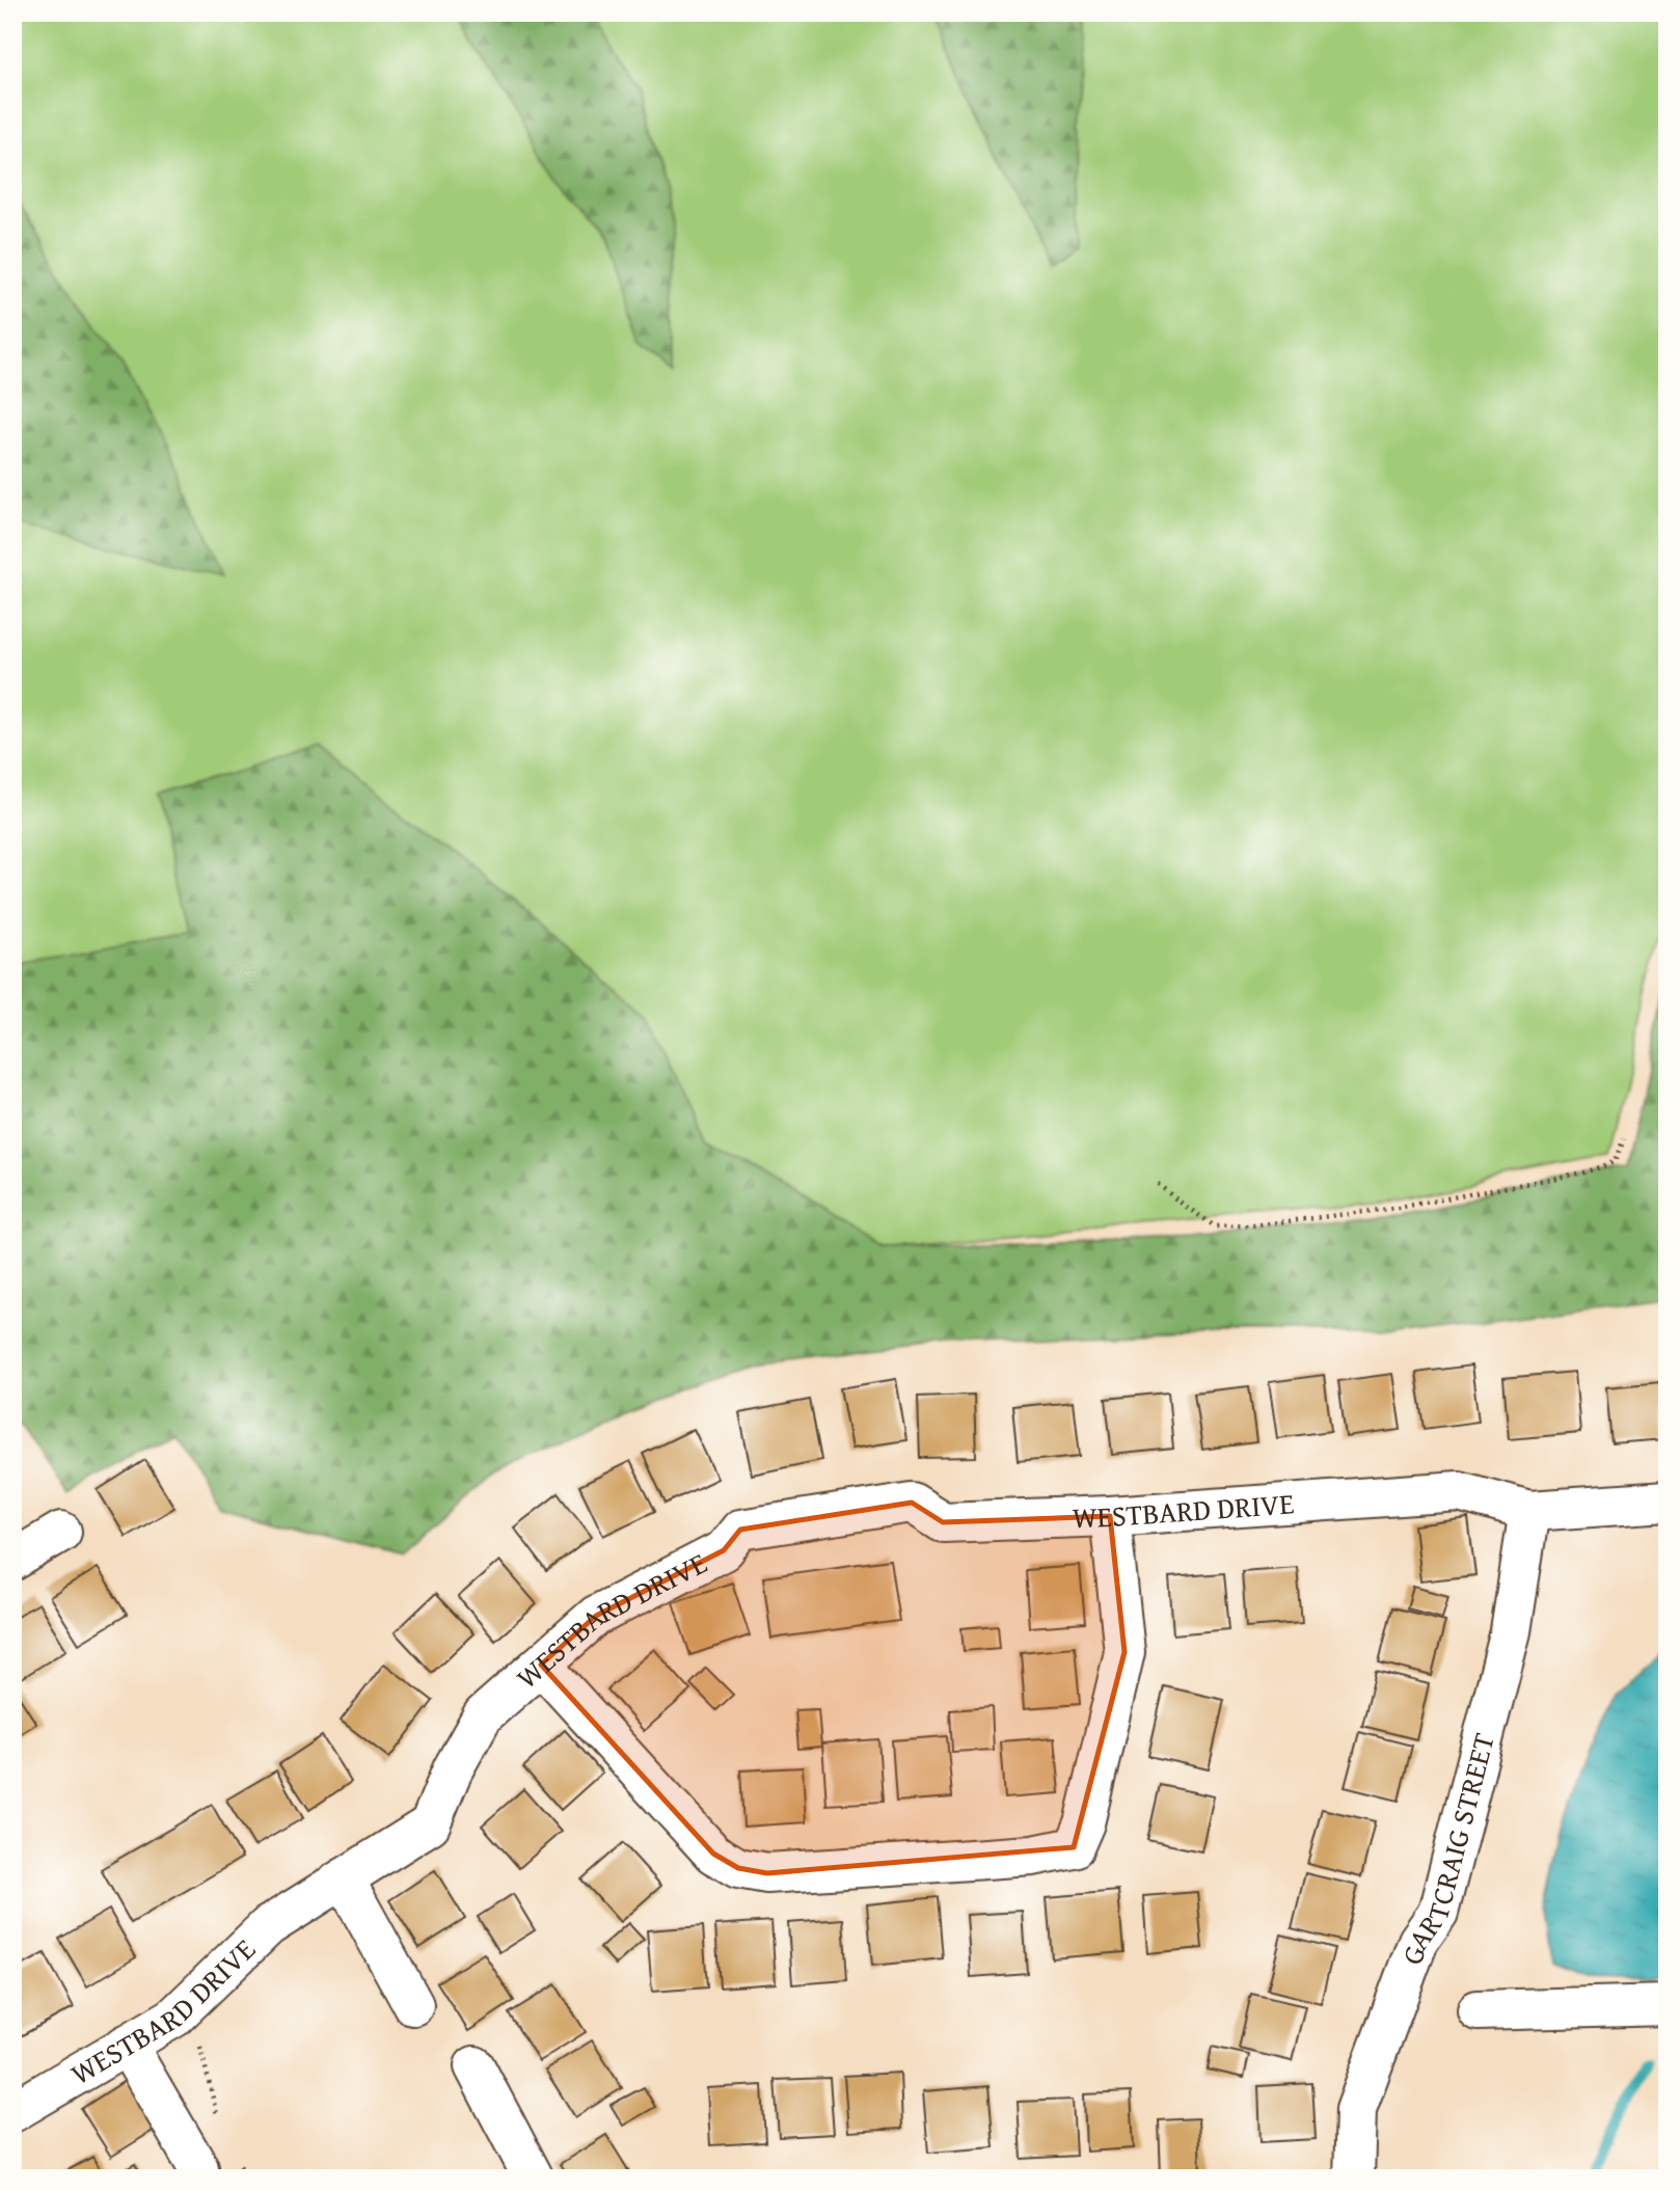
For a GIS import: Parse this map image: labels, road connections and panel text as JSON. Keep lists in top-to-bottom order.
{
  "streets": {
    "street": ["WESTBARD DRIVE", "GARTCRAIG STREET"]
  },
  "crossings": [
    ["WESTBARD DRIVE", "GARTCRAIG STREET"]
  ]
}
